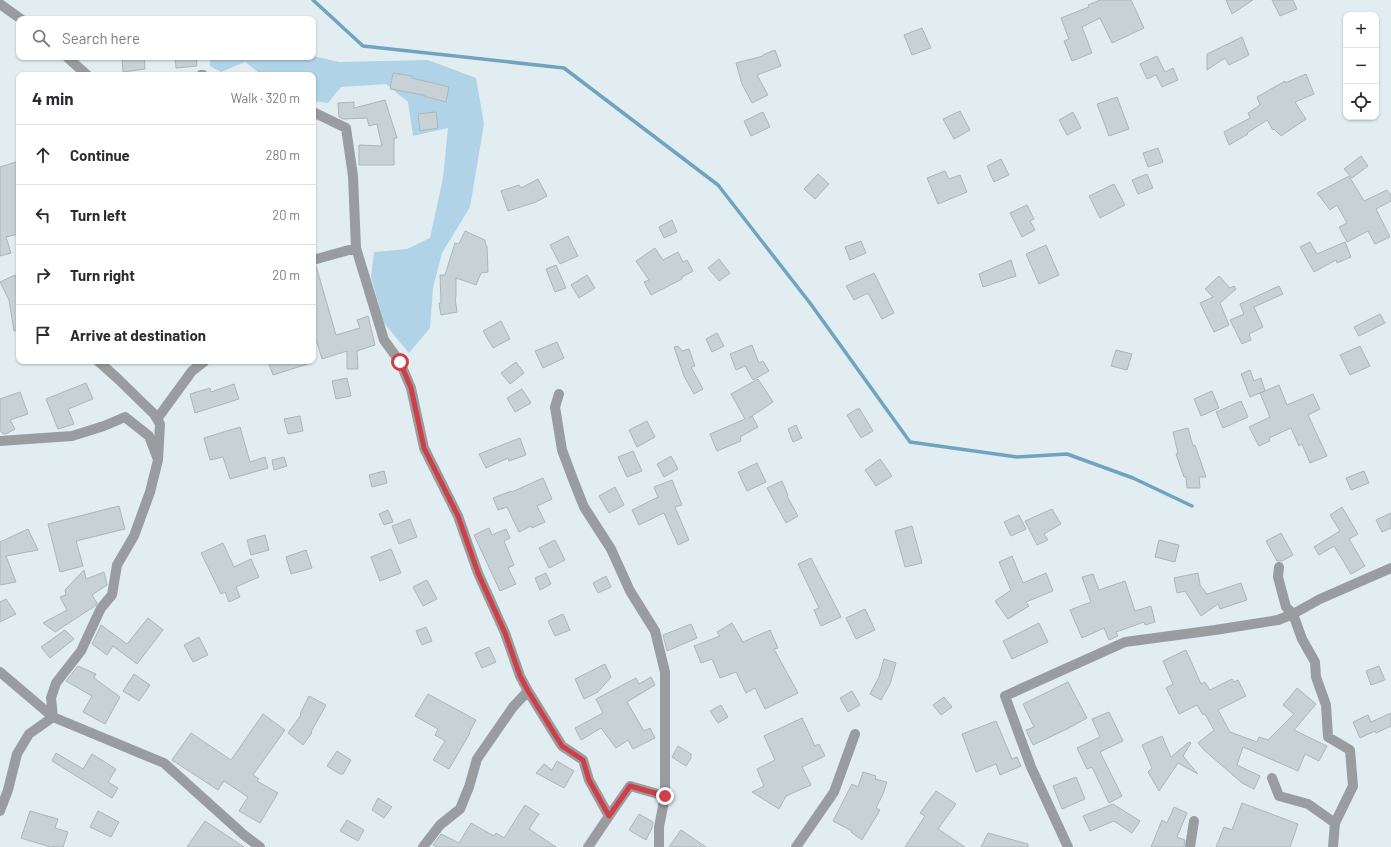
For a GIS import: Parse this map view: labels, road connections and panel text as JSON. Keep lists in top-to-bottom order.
{
  "page": {
    "map_buttons": ["+", "−"],
    "search": "Search here",
    "heading": ["4 min", "Walk · 320 m"],
    "list": [
      ["Continue", "280 m"],
      ["Turn left", "20 m"],
      ["Turn right", "20 m"],
      "Arrive at destination"
    ]
  }
}
